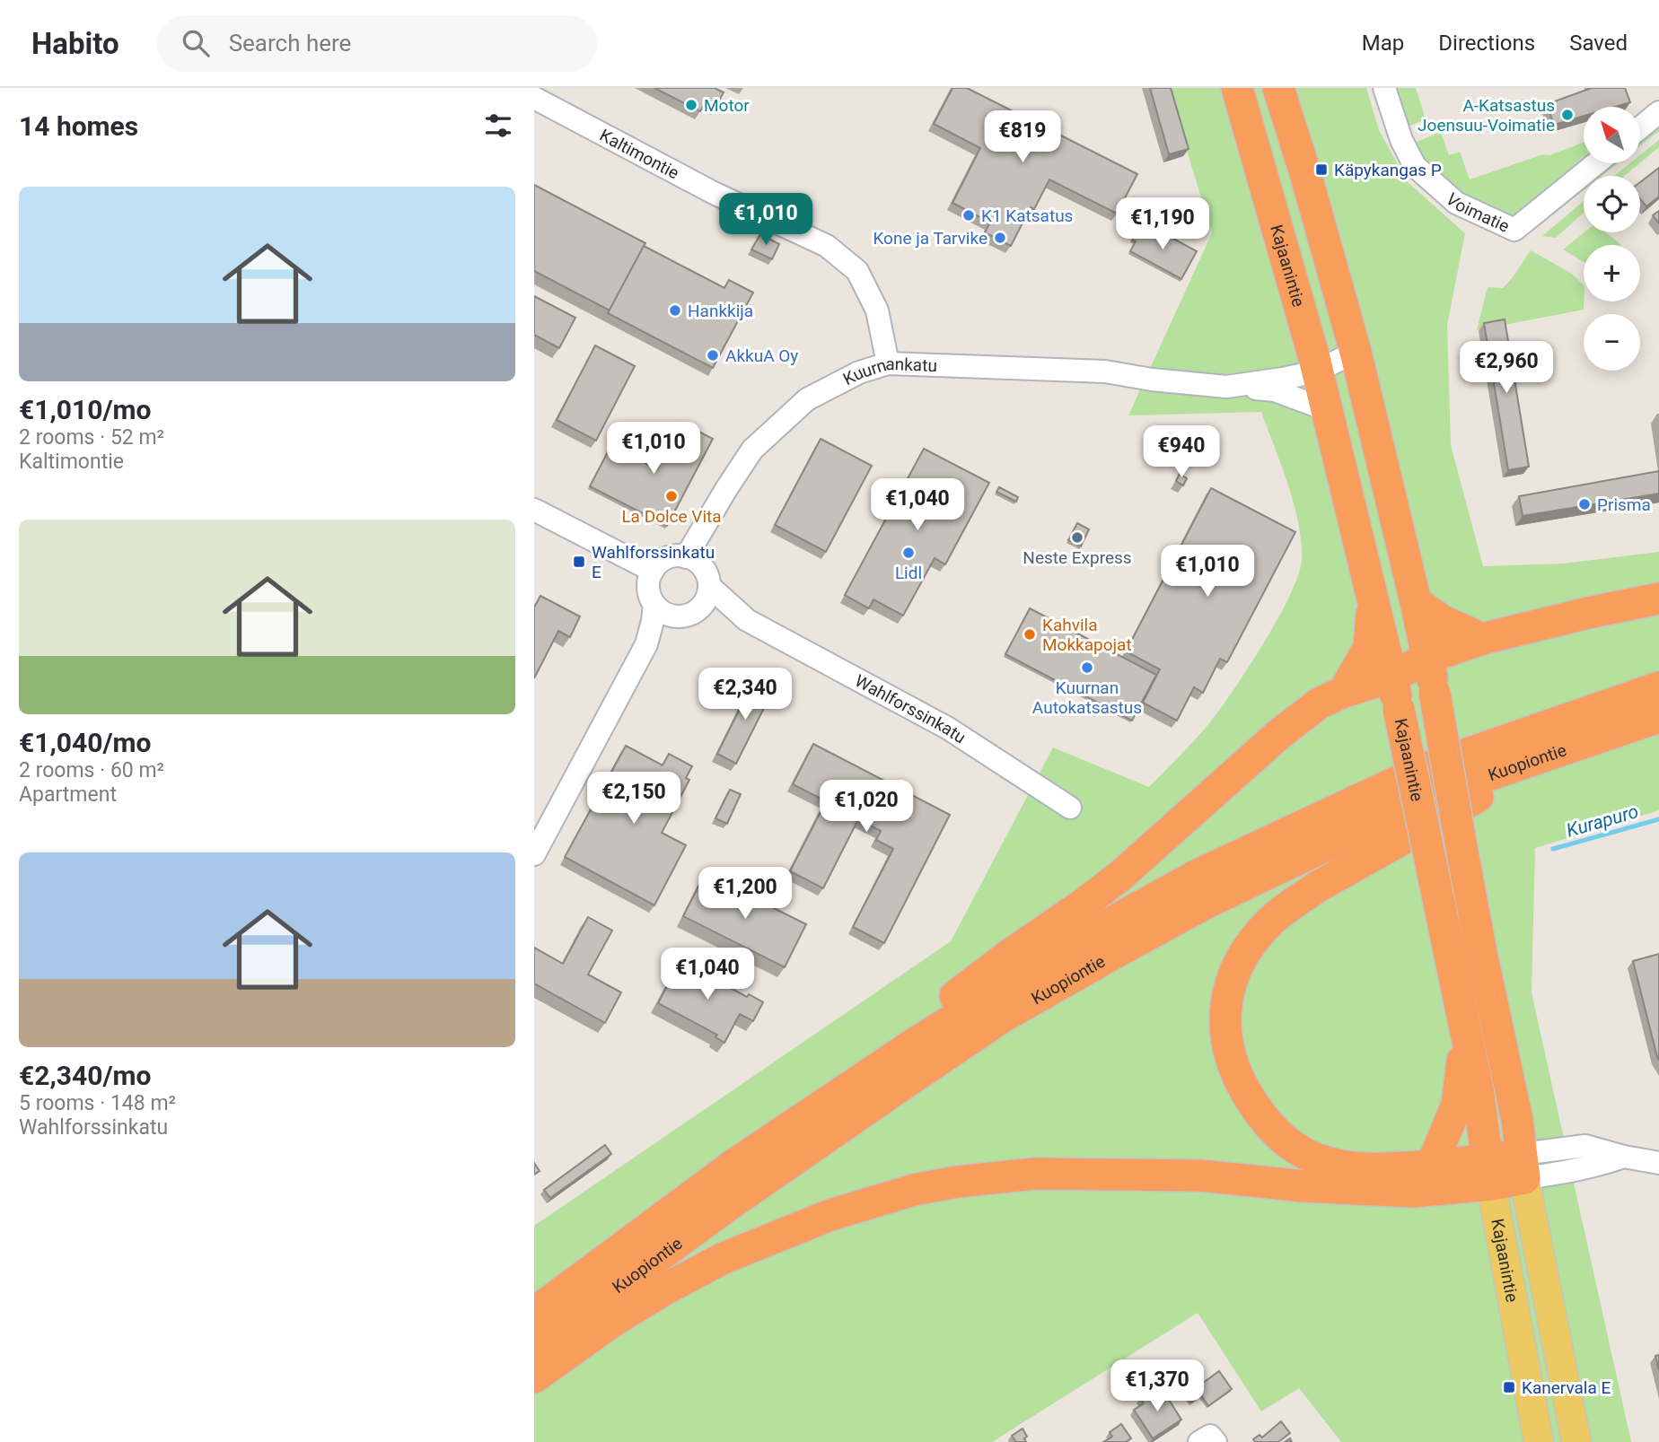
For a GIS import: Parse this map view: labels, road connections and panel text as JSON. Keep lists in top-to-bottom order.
{
  "streets": {
    "highway": ["Kajaanintie", "Kuopiontie"],
    "street": [
      "Kaltimontie",
      "Voimatie",
      "Kuurnankatu",
      "Wahlforssinkatu"
    ]
  },
  "crossings": [
    ["Kaltimontie", "Kuurnankatu"],
    ["Kajaanintie", "Kuurnankatu"],
    ["Kuurnankatu", "Wahlforssinkatu"]
  ],
  "water": ["Kurapuro"],
  "places": {
    "other": [
      "Motor",
      "A-Katsastus Joensuu-Voimatie",
      "K1 Katsatus",
      "Kone ja Tarvike",
      "Hankkija",
      "AkkuA Oy",
      "La Dolce Vita",
      "Prisma",
      "Neste Express",
      "Lidl",
      "Kahvila Mokkapojat",
      "Kuurnan Autokatsastus"
    ],
    "transit": ["Käpykangas P", "Wahlforssinkatu E", "Kanervala E"]
  },
  "north": "top left",
  "page": {
    "header": "Habito",
    "search": "Search here",
    "nav": ["Map", "Directions", "Saved"],
    "heading": "14 homes",
    "map_buttons": ["+", "−"],
    "price": [
      "€819",
      "€1,010",
      "€1,190",
      "€2,960",
      "€1,010",
      "€940",
      "€1,040",
      "€1,010",
      "€2,340",
      "€2,150",
      "€1,020",
      "€1,200",
      "€1,040",
      "€1,370"
    ],
    "list": [
      {
        "name": "€1,010/mo",
        "note": "2 rooms · 52 m² · Kaltimontie"
      },
      {
        "name": "€1,040/mo",
        "note": "2 rooms · 60 m² · Apartment"
      },
      {
        "name": "€2,340/mo",
        "note": "5 rooms · 148 m² · Wahlforssinkatu"
      }
    ]
  }
}
